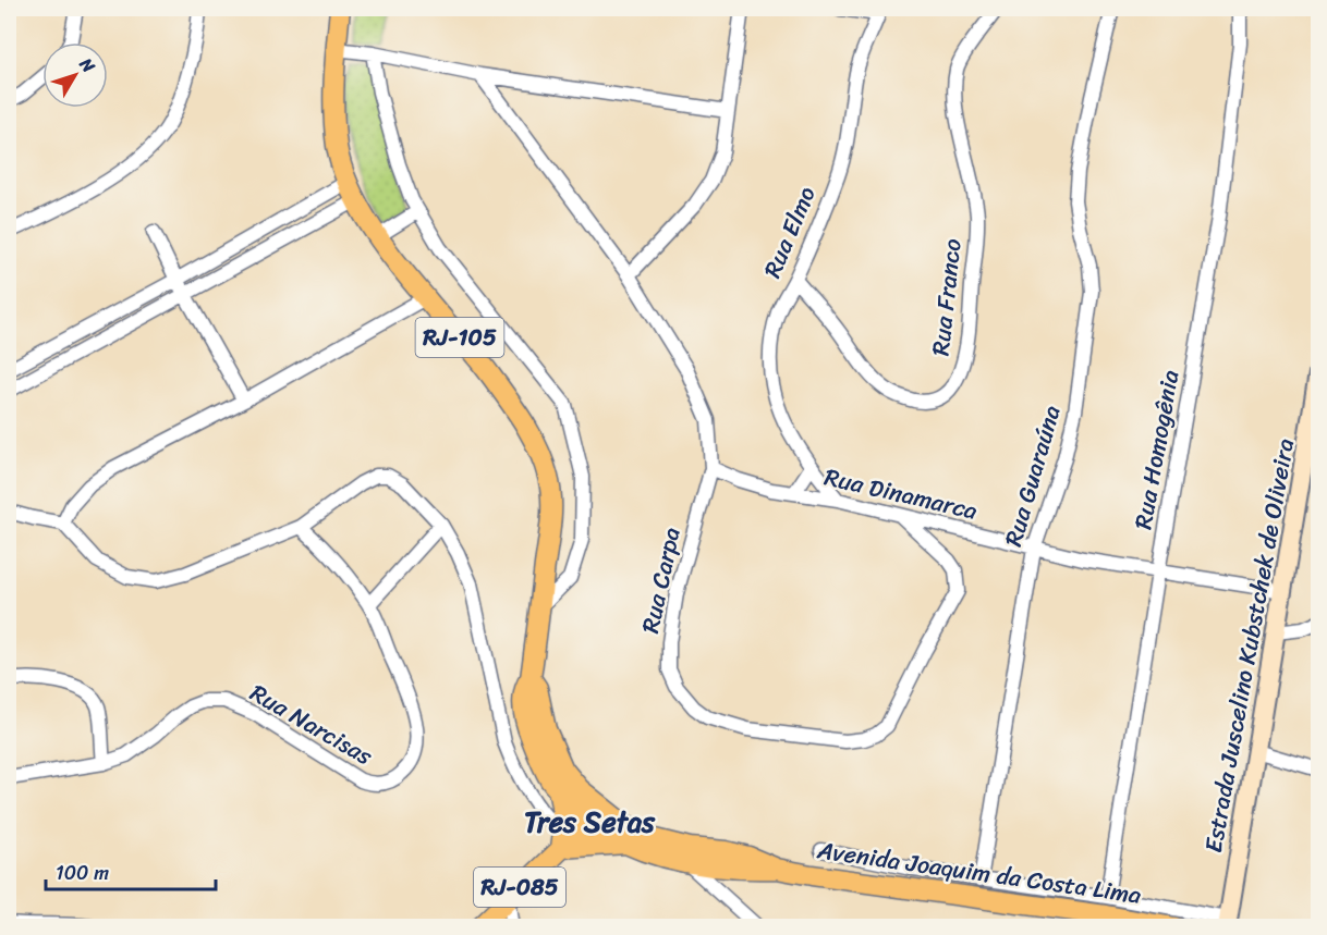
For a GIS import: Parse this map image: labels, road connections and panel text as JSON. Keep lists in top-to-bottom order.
{
  "streets": {
    "main road": ["RJ-105", "Avenida Joaquim da Costa Lima", "RJ-085"],
    "street": [
      "Rua Elmo",
      "Rua Franco",
      "Rua Homogênia",
      "Rua Guaraúna",
      "Rua Dinamarca",
      "Rua Carpa",
      "Estrada Juscelino Kubstchek de Oliveira",
      "Rua Narcisas"
    ]
  },
  "crossings": [
    ["Rua Elmo", "Rua Franco"],
    ["Rua Elmo", "Rua Dinamarca"],
    ["Rua Homogênia", "Rua Dinamarca"],
    ["Rua Guaraúna", "Rua Dinamarca"],
    ["Rua Dinamarca", "Rua Carpa"],
    ["Rua Dinamarca", "Estrada Juscelino Kubstchek de Oliveira"],
    ["Avenida Joaquim da Costa Lima", "RJ-085"]
  ],
  "districts": ["Tres Setas"],
  "scale_bar": "100 m",
  "north": "top right"
}
